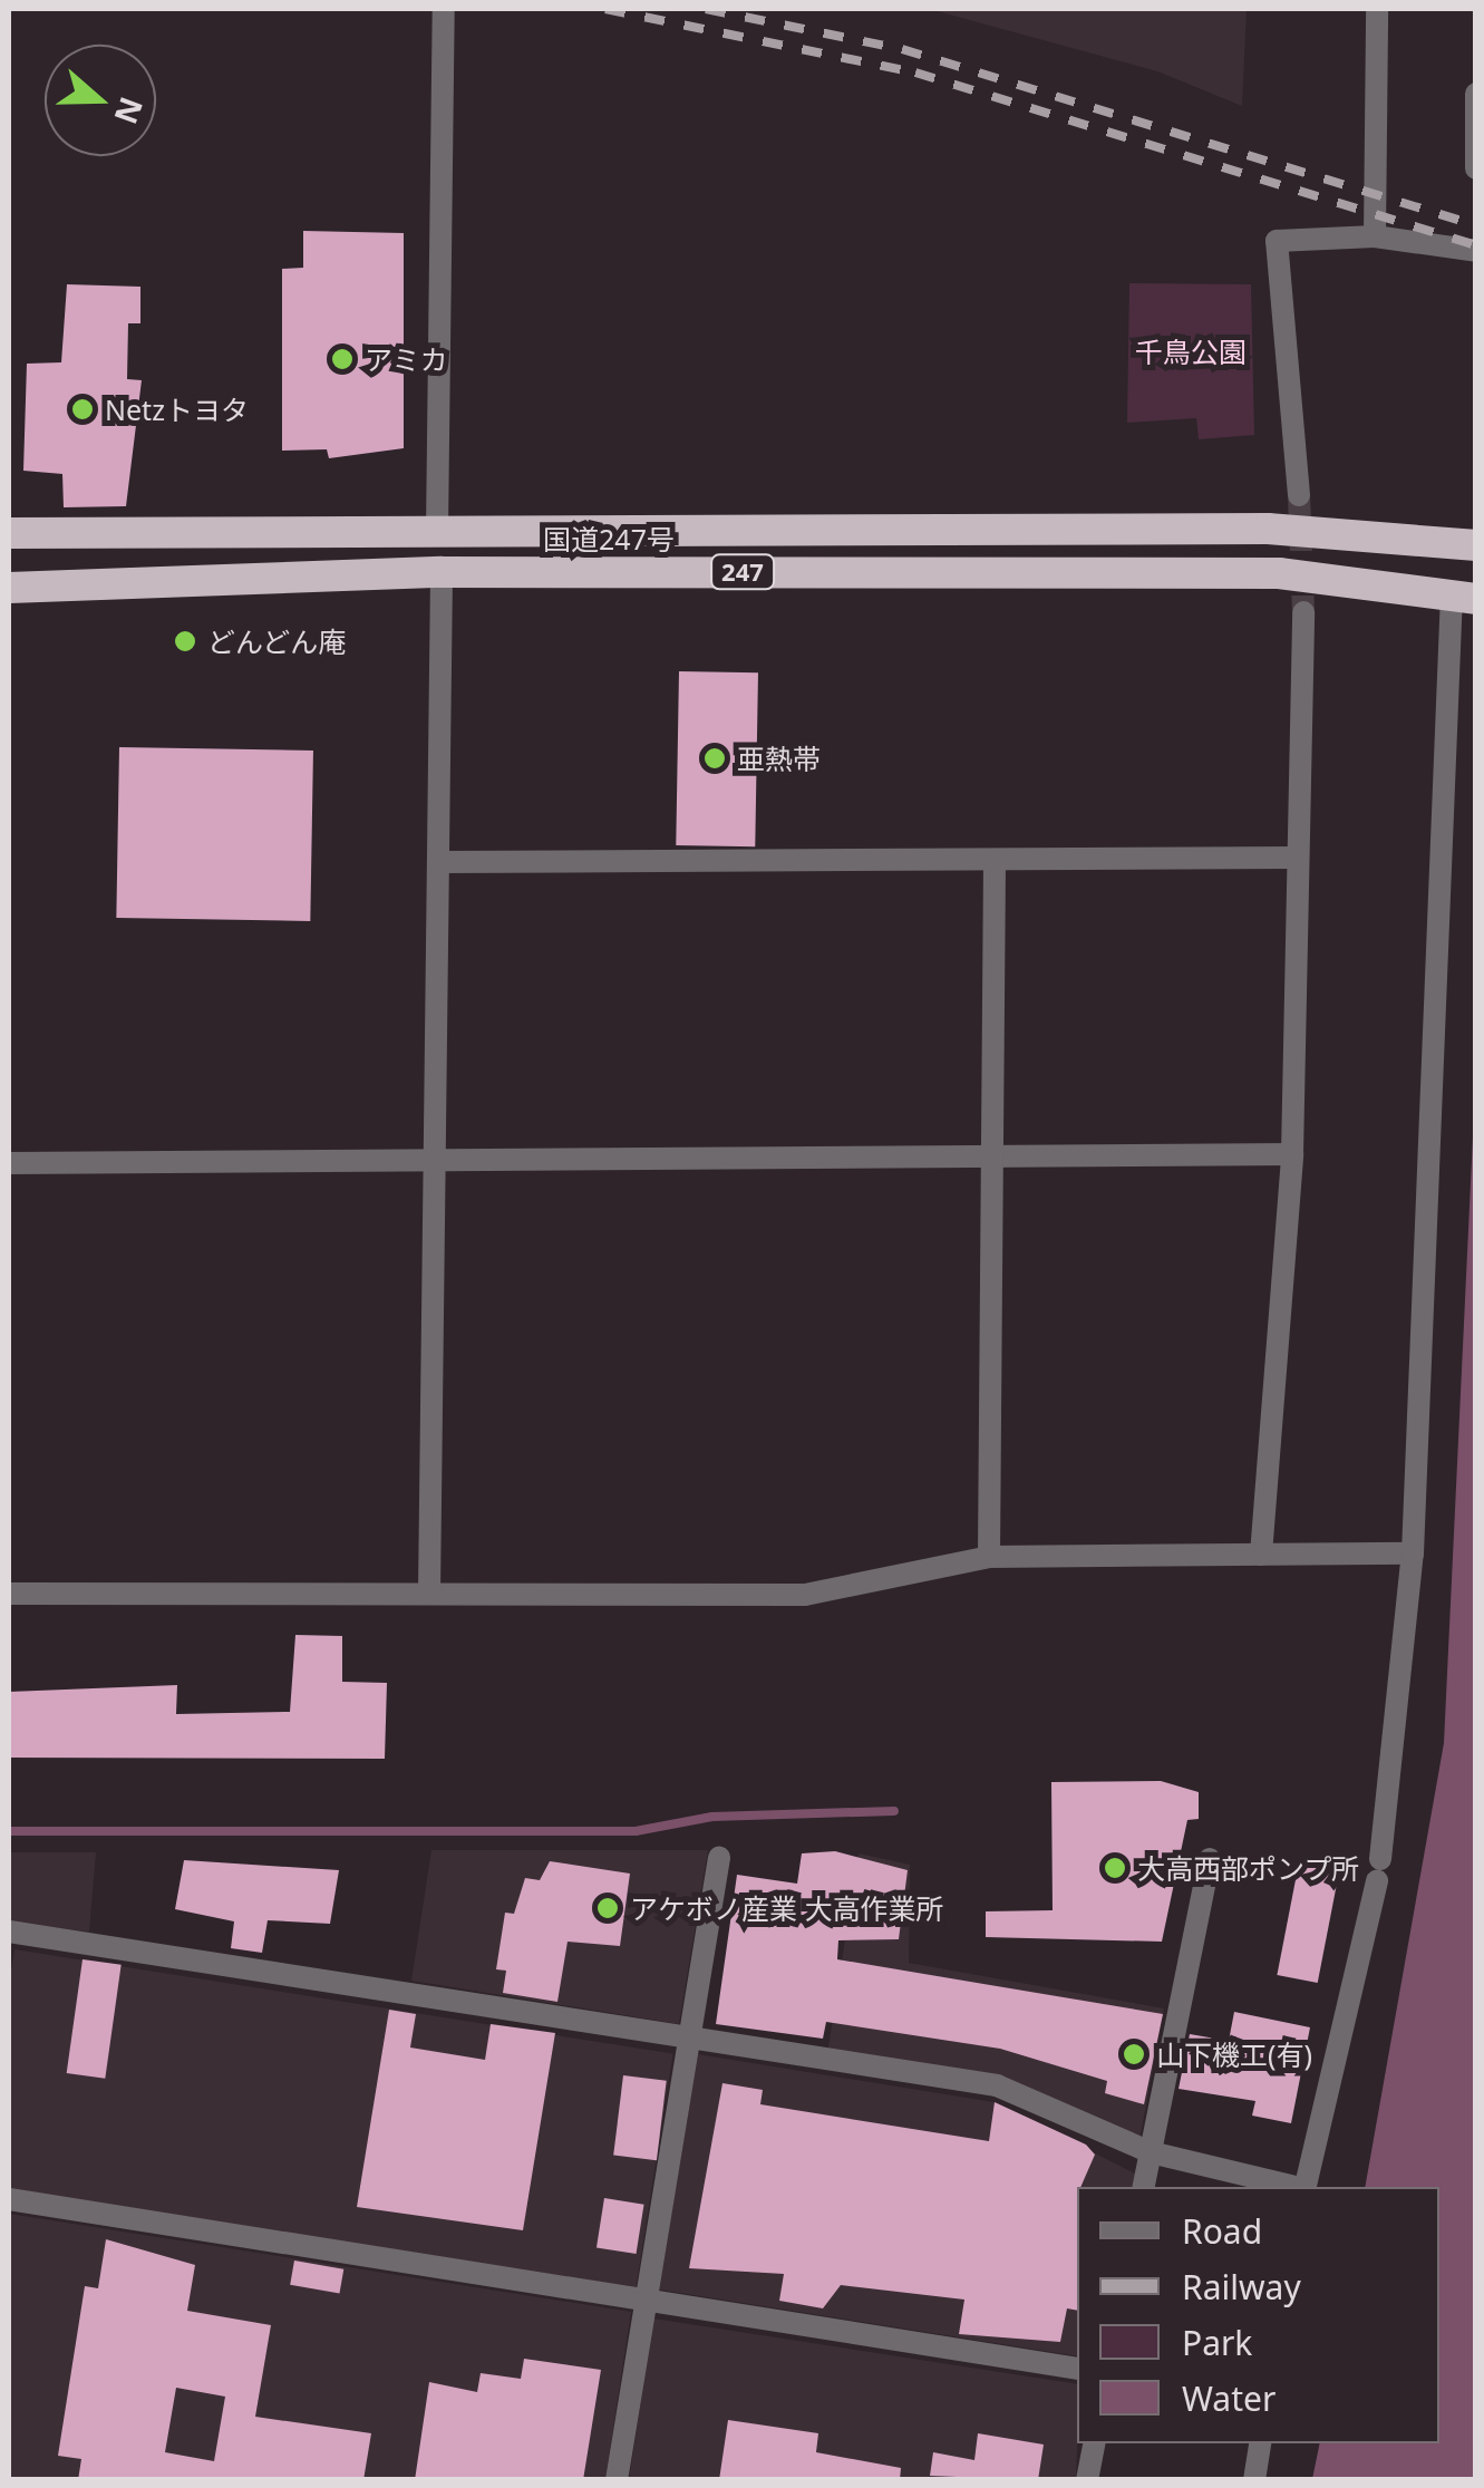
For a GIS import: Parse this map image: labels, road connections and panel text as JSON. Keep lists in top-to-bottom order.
{
  "streets": {
    "highway": ["国道247号", "247"]
  },
  "parks": ["千鳥公園"],
  "places": [
    "アミカ",
    "Netzトヨタ",
    "どんどん庵",
    "亜熱帯",
    "大高西部ポンプ所",
    "アケボノ産業 大高作業所",
    "山下機工(有)"
  ],
  "legend": [
    "Road",
    "Railway",
    "Park",
    "Water"
  ],
  "north": "right"
}
